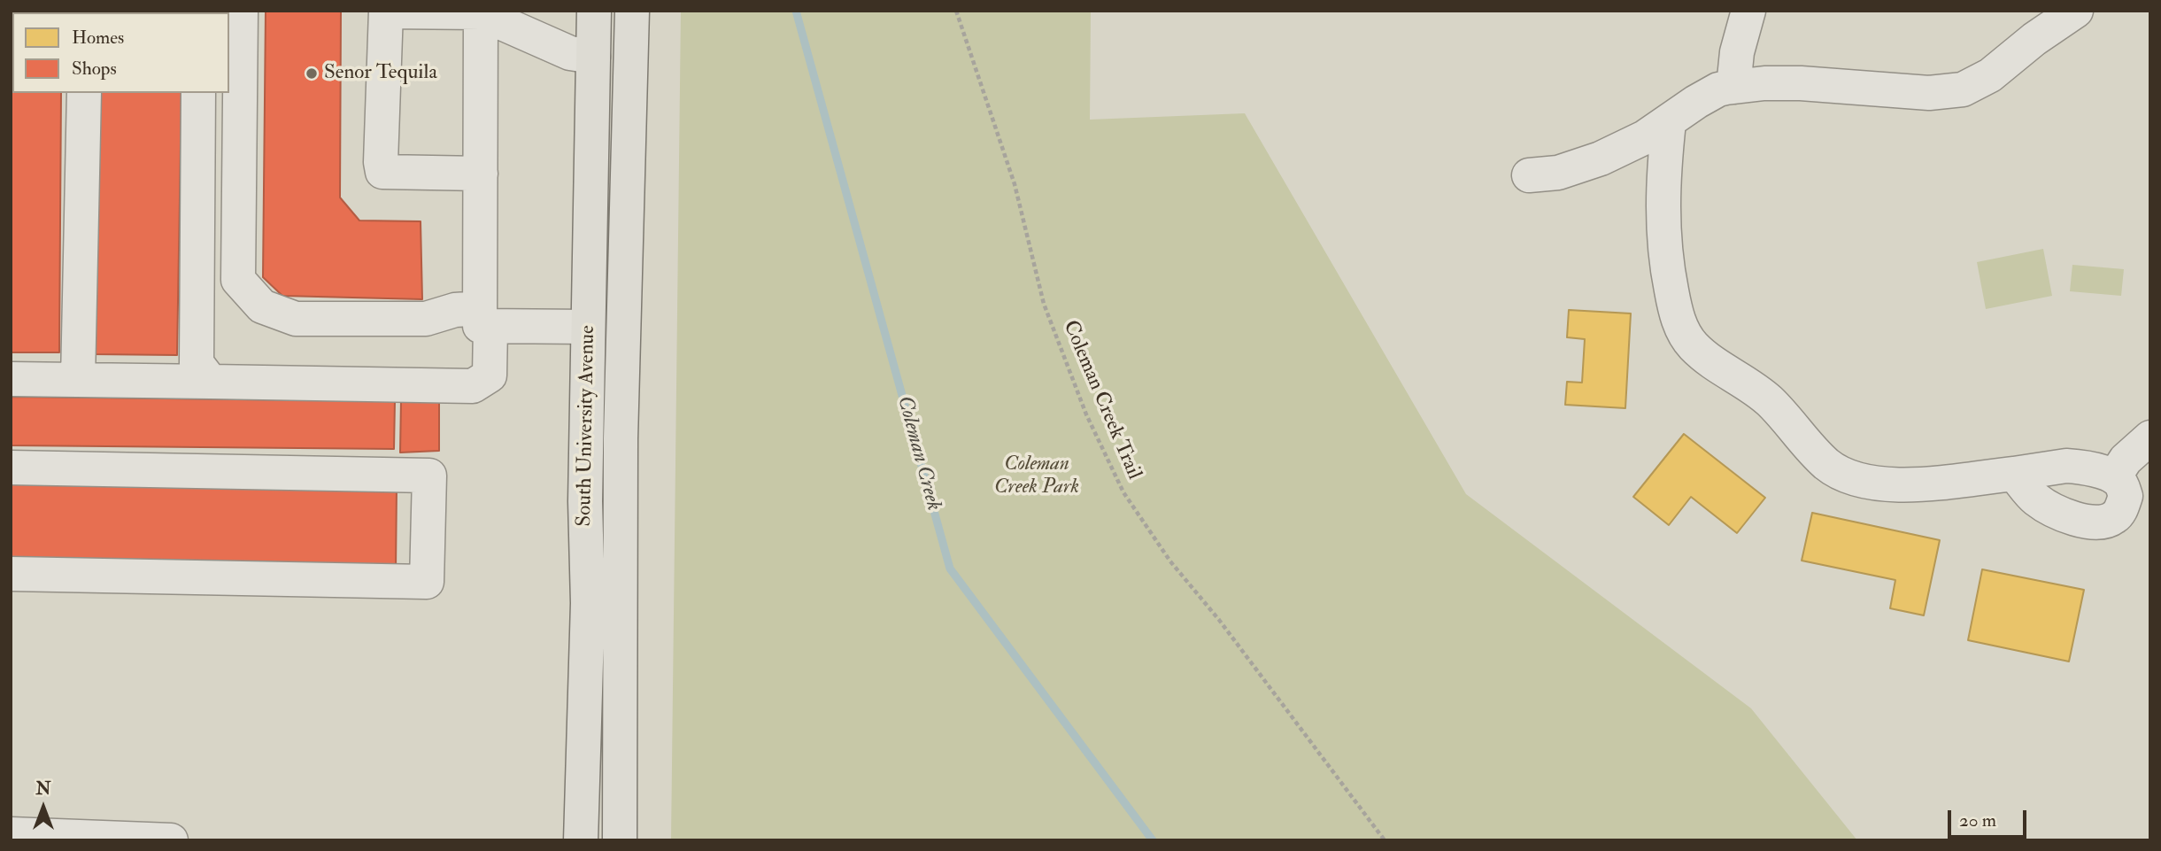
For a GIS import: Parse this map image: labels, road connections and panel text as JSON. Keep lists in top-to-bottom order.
{
  "streets": {
    "main road": ["South University Avenue"],
    "path": ["Coleman Creek Trail"]
  },
  "water": ["Coleman Creek"],
  "parks": ["Coleman Creek Park"],
  "places": ["Senor Tequila"],
  "legend": ["Homes", "Shops"],
  "scale_bar": "20 m",
  "north": "top"
}
